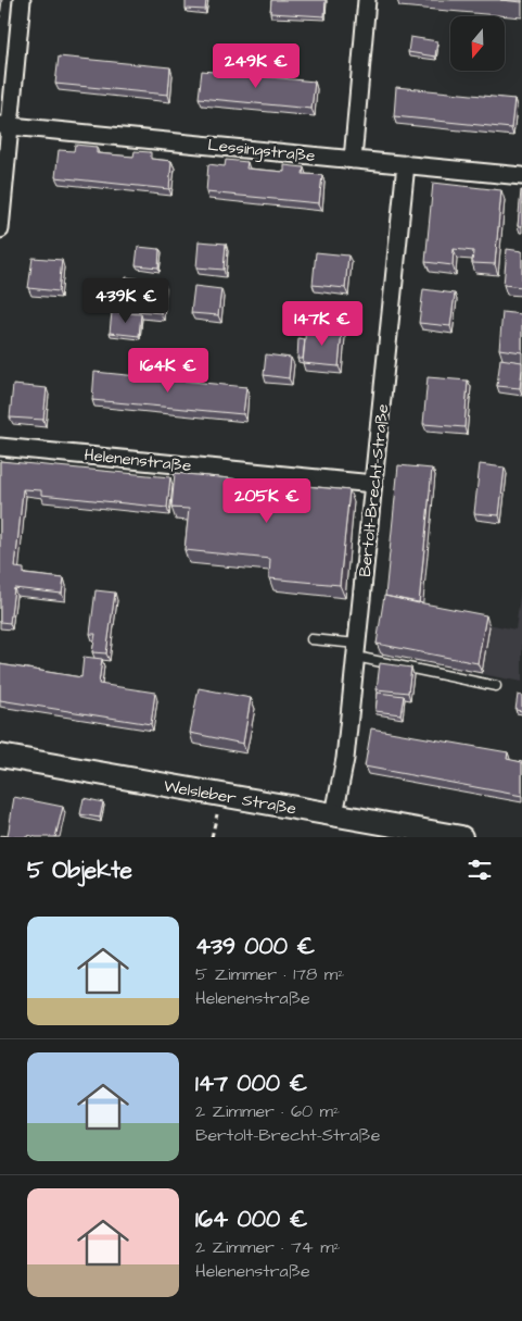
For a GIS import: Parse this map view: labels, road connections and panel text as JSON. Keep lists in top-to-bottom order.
{
  "streets": {
    "street": [
      "Lessingstraße",
      "Helenenstraße",
      "Bertolt-Brecht-Straße",
      "Welsleber Straße"
    ]
  },
  "crossings": [
    ["Lessingstraße", "Bertolt-Brecht-Straße"],
    ["Helenenstraße", "Bertolt-Brecht-Straße"],
    ["Bertolt-Brecht-Straße", "Welsleber Straße"]
  ],
  "north": "bottom",
  "page": {
    "price": [
      "249K €",
      "439K €",
      "147K €",
      "164K €",
      "205K €"
    ],
    "heading": "5 Objekte",
    "list": [
      {
        "name": "439 000 €",
        "note": "5 Zimmer · 178 m² · Helenenstraße"
      },
      {
        "name": "147 000 €",
        "note": "2 Zimmer · 60 m² · Bertolt-Brecht-Straße"
      },
      {
        "name": "164 000 €",
        "note": "2 Zimmer · 74 m² · Helenenstraße"
      }
    ]
  }
}
